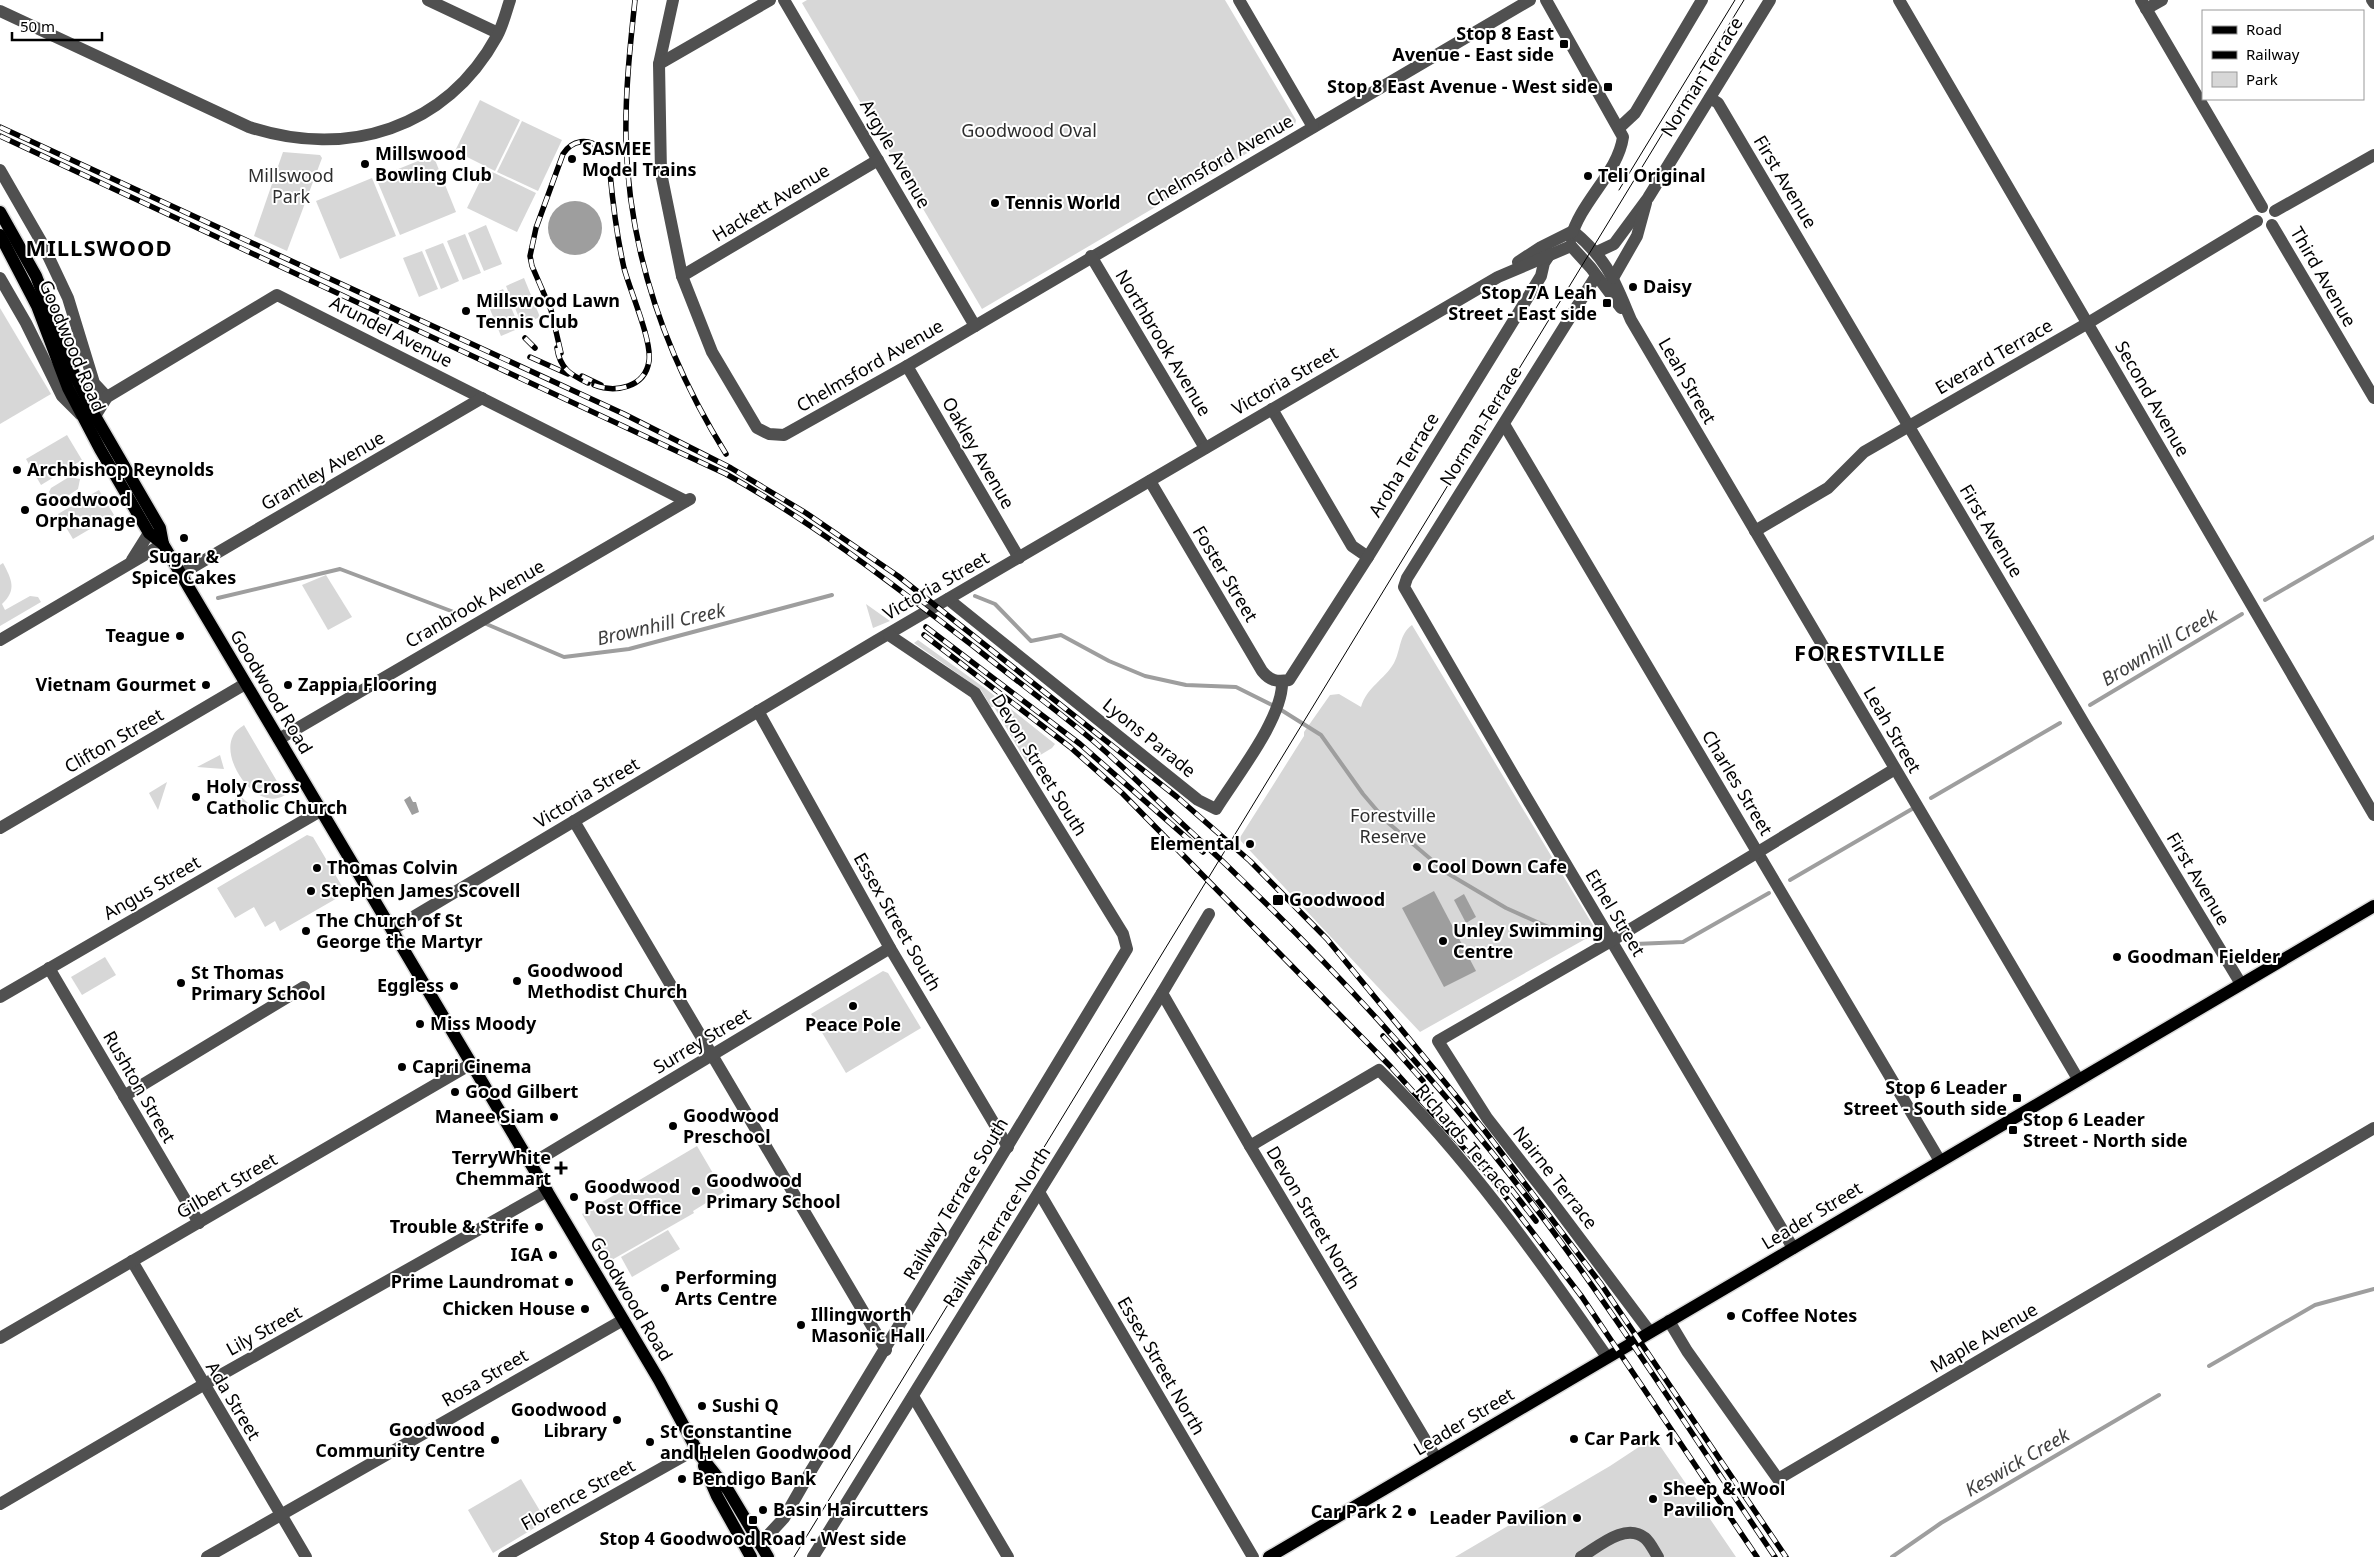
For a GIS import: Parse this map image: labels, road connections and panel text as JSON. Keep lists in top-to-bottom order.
{
  "streets": {
    "main road": ["Goodwood Road", "Leader Street"],
    "street": [
      "Norman Terrace",
      "Argyle Avenue",
      "Chelmsford Avenue",
      "First Avenue",
      "Hackett Avenue",
      "Third Avenue",
      "Arundel Avenue",
      "Northbrook Avenue",
      "Everard Terrace",
      "Victoria Street",
      "Leah Street",
      "Second Avenue",
      "Oakley Avenue",
      "Aroha Terrace",
      "Grantley Avenue",
      "Foster Street",
      "Cranbrook Avenue",
      "Lyons Parade",
      "Clifton Street",
      "Devon Street South",
      "Charles Street",
      "Angus Street",
      "Ethel Street",
      "Essex Street South",
      "Surrey Street",
      "Rushton Street",
      "Richards Terrace",
      "Nairne Terrace",
      "Gilbert Street",
      "Railway Terrace South",
      "Devon Street North",
      "Railway Terrace North",
      "Lily Street",
      "Maple Avenue",
      "Essex Street North",
      "Rosa Street",
      "Ada Street",
      "Florence Street"
    ]
  },
  "crossings": [
    ["Norman Terrace", "First Avenue"],
    ["Norman Terrace", "Leah Street"],
    ["Norman Terrace", "Charles Street"],
    ["Norman Terrace", "Ethel Street"],
    ["Argyle Avenue", "Chelmsford Avenue"],
    ["Argyle Avenue", "Hackett Avenue"],
    ["Chelmsford Avenue", "Hackett Avenue"],
    ["Chelmsford Avenue", "Northbrook Avenue"],
    ["Chelmsford Avenue", "Oakley Avenue"],
    ["First Avenue", "Everard Terrace"],
    ["First Avenue", "Leader Street"],
    ["Third Avenue", "Everard Terrace"],
    ["Arundel Avenue", "Goodwood Road"],
    ["Arundel Avenue", "Grantley Avenue"],
    ["Arundel Avenue", "Cranbrook Avenue"],
    ["Northbrook Avenue", "Victoria Street"],
    ["Goodwood Road", "Victoria Street"],
    ["Goodwood Road", "Grantley Avenue"],
    ["Goodwood Road", "Cranbrook Avenue"],
    ["Goodwood Road", "Clifton Street"],
    ["Goodwood Road", "Angus Street"],
    ["Goodwood Road", "Surrey Street"],
    ["Goodwood Road", "Gilbert Street"],
    ["Goodwood Road", "Railway Terrace South"],
    ["Goodwood Road", "Lily Street"],
    ["Goodwood Road", "Rosa Street"],
    ["Goodwood Road", "Florence Street"],
    ["Everard Terrace", "Leah Street"],
    ["Everard Terrace", "Second Avenue"],
    ["Victoria Street", "Leah Street"],
    ["Victoria Street", "Oakley Avenue"],
    ["Victoria Street", "Aroha Terrace"],
    ["Victoria Street", "Foster Street"],
    ["Victoria Street", "Lyons Parade"],
    ["Victoria Street", "Devon Street South"],
    ["Victoria Street", "Essex Street South"],
    ["Leah Street", "Leader Street"],
    ["Aroha Terrace", "Foster Street"],
    ["Aroha Terrace", "Lyons Parade"],
    ["Foster Street", "Lyons Parade"],
    ["Devon Street South", "Railway Terrace South"],
    ["Charles Street", "Leader Street"],
    ["Angus Street", "Rushton Street"],
    ["Ethel Street", "Nairne Terrace"],
    ["Ethel Street", "Leader Street"],
    ["Essex Street South", "Surrey Street"],
    ["Essex Street South", "Railway Terrace South"],
    ["Rushton Street", "Gilbert Street"],
    ["Richards Terrace", "Leader Street"],
    ["Richards Terrace", "Devon Street North"],
    ["Nairne Terrace", "Leader Street"],
    ["Gilbert Street", "Ada Street"],
    ["Leader Street", "Devon Street North"],
    ["Leader Street", "Maple Avenue"],
    ["Devon Street North", "Railway Terrace North"],
    ["Railway Terrace North", "Essex Street North"],
    ["Lily Street", "Ada Street"],
    ["Rosa Street", "Ada Street"]
  ],
  "districts": ["MILLSWOOD", "FORESTVILLE"],
  "water": ["Brownhill Creek", "Keswick Creek"],
  "parks": ["Goodwood Oval", "Millswood Park", "Forestville Reserve"],
  "places": {
    "transit": [
      "Stop 8 East Avenue - East side",
      "Stop 8 East Avenue - West side",
      "Stop 7A Leah Street - East side",
      "Goodwood",
      "Stop 6 Leader Street - South side",
      "Stop 6 Leader Street - North side",
      "Stop 4 Goodwood Road - West side"
    ],
    "other": [
      "SASMEE Model Trains",
      "Millswood Bowling Club",
      "Teli Original",
      "Tennis World",
      "Daisy",
      "Millswood Lawn Tennis Club",
      "Archbishop Reynolds",
      "Goodwood Orphanage",
      "Sugar & Spice Cakes",
      "Teague",
      "Vietnam Gourmet",
      "Zappia Flooring",
      "Holy Cross Catholic Church",
      "Elemental",
      "Cool Down Cafe",
      "Thomas Colvin",
      "Stephen James Scovell",
      "The Church of St George the Martyr",
      "Unley Swimming Centre",
      "Goodman Fielder",
      "Goodwood Methodist Church",
      "St Thomas Primary School",
      "Eggless",
      "Peace Pole",
      "Miss Moody",
      "Capri Cinema",
      "Good Gilbert",
      "Manee Siam",
      "Goodwood Preschool",
      "Goodwood Primary School",
      "Goodwood Post Office",
      "Trouble & Strife",
      "IGA",
      "Prime Laundromat",
      "Performing Arts Centre",
      "Chicken House",
      "Coffee Notes",
      "Illingworth Masonic Hall",
      "Sushi Q",
      "Goodwood Library",
      "Car Park 1",
      "Goodwood Community Centre",
      "St Constantine and Helen Goodwood",
      "Bendigo Bank",
      "Sheep & Wool Pavilion",
      "Basin Haircutters",
      "Car Park 2",
      "Leader Pavilion"
    ],
    "health": ["TerryWhite Chemmart"]
  },
  "legend": ["Road", "Railway", "Park"],
  "scale_bar": "50 m"
}
